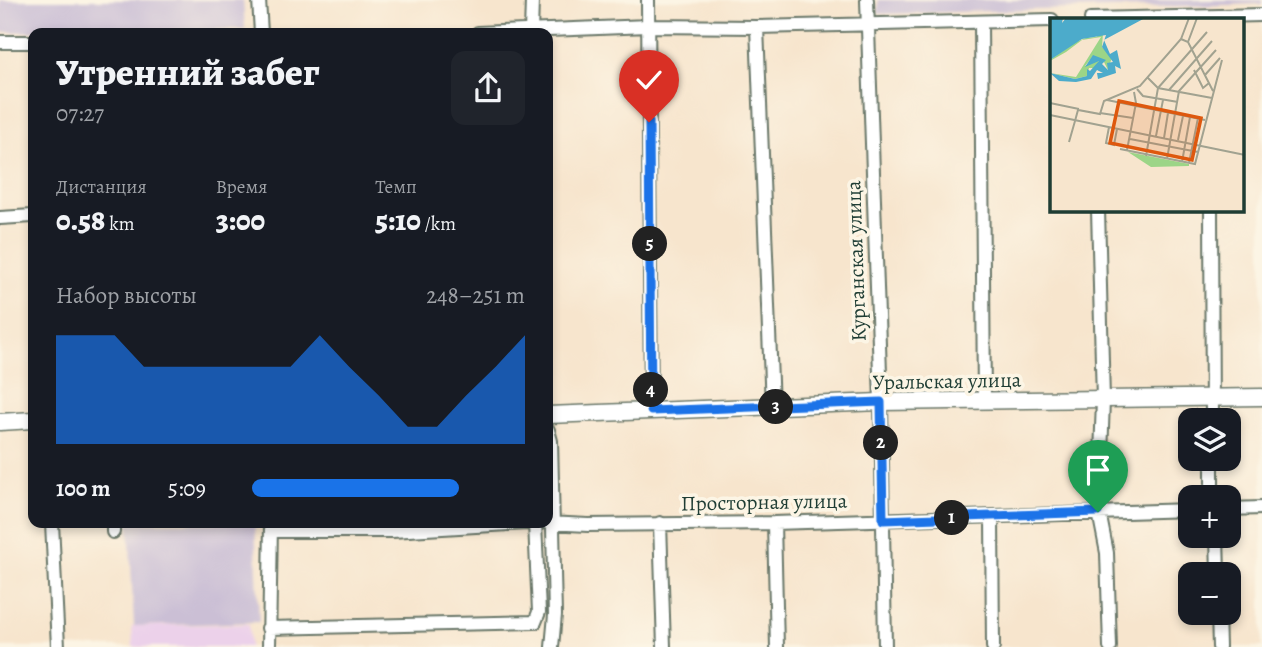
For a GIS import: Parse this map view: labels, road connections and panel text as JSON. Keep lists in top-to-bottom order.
{
  "streets": {
    "main road": ["Уральская улица"],
    "street": ["Курганская улица", "Просторная улица"]
  },
  "crossings": [
    ["Курганская улица", "Уральская улица"],
    ["Курганская улица", "Просторная улица"]
  ],
  "page": {
    "heading": ["Утренний забег", "07:27"],
    "stats": [
      ["Дистанция", "0.58 km"],
      ["Время", "3:00"],
      ["Темп", "5:10 /km"]
    ],
    "pins": [
      "5",
      "4",
      "3",
      "2",
      "1"
    ],
    "chart": ["Набор высоты", "248–251 m"],
    "map_buttons": ["+", "−"],
    "list": [
      {
        "name": "100 m",
        "note": "5:09"
      }
    ]
  }
}
